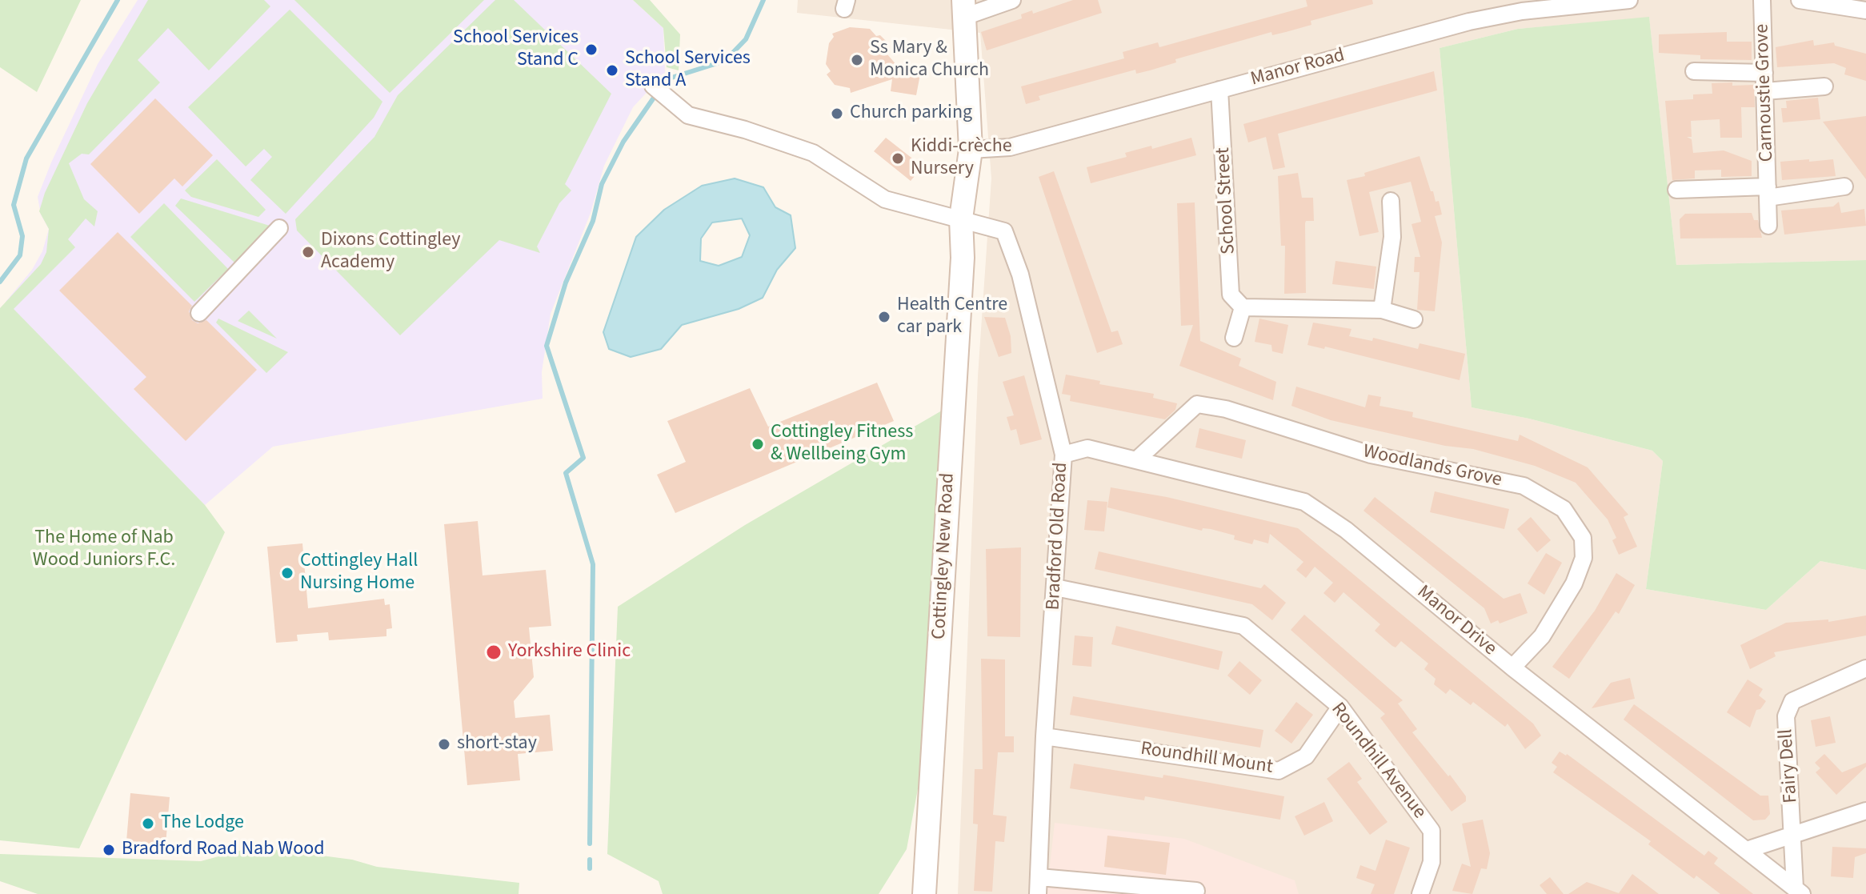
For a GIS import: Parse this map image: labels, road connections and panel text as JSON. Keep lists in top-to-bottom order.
{
  "streets": {
    "main road": ["Cottingley New Road"],
    "street": [
      "Manor Road",
      "Carnoustie Grove",
      "School Street",
      "Woodlands Grove",
      "Bradford Old Road",
      "Manor Drive",
      "Roundhill Mount",
      "Roundhill Avenue",
      "Fairy Dell"
    ]
  },
  "crossings": [
    ["Manor Road", "School Street"],
    ["Manor Road", "Cottingley New Road"],
    ["Woodlands Grove", "Manor Drive"],
    ["Bradford Old Road", "Cottingley New Road"],
    ["Bradford Old Road", "Manor Drive"],
    ["Bradford Old Road", "Roundhill Mount"],
    ["Bradford Old Road", "Roundhill Avenue"],
    ["Manor Drive", "Fairy Dell"],
    ["Roundhill Mount", "Roundhill Avenue"]
  ],
  "parks": ["The Home of Nab Wood Juniors F.C."],
  "places": [
    "School Services Stand C",
    "Ss Mary & Monica Church",
    "School Services Stand A",
    "Church parking",
    "Kiddi-crèche Nursery",
    "Dixons Cottingley Academy",
    "Health Centre car park",
    "Cottingley Fitness & Wellbeing Gym",
    "Cottingley Hall Nursing Home",
    "Yorkshire Clinic",
    "short-stay",
    "The Lodge",
    "Bradford Road Nab Wood"
  ]
}
